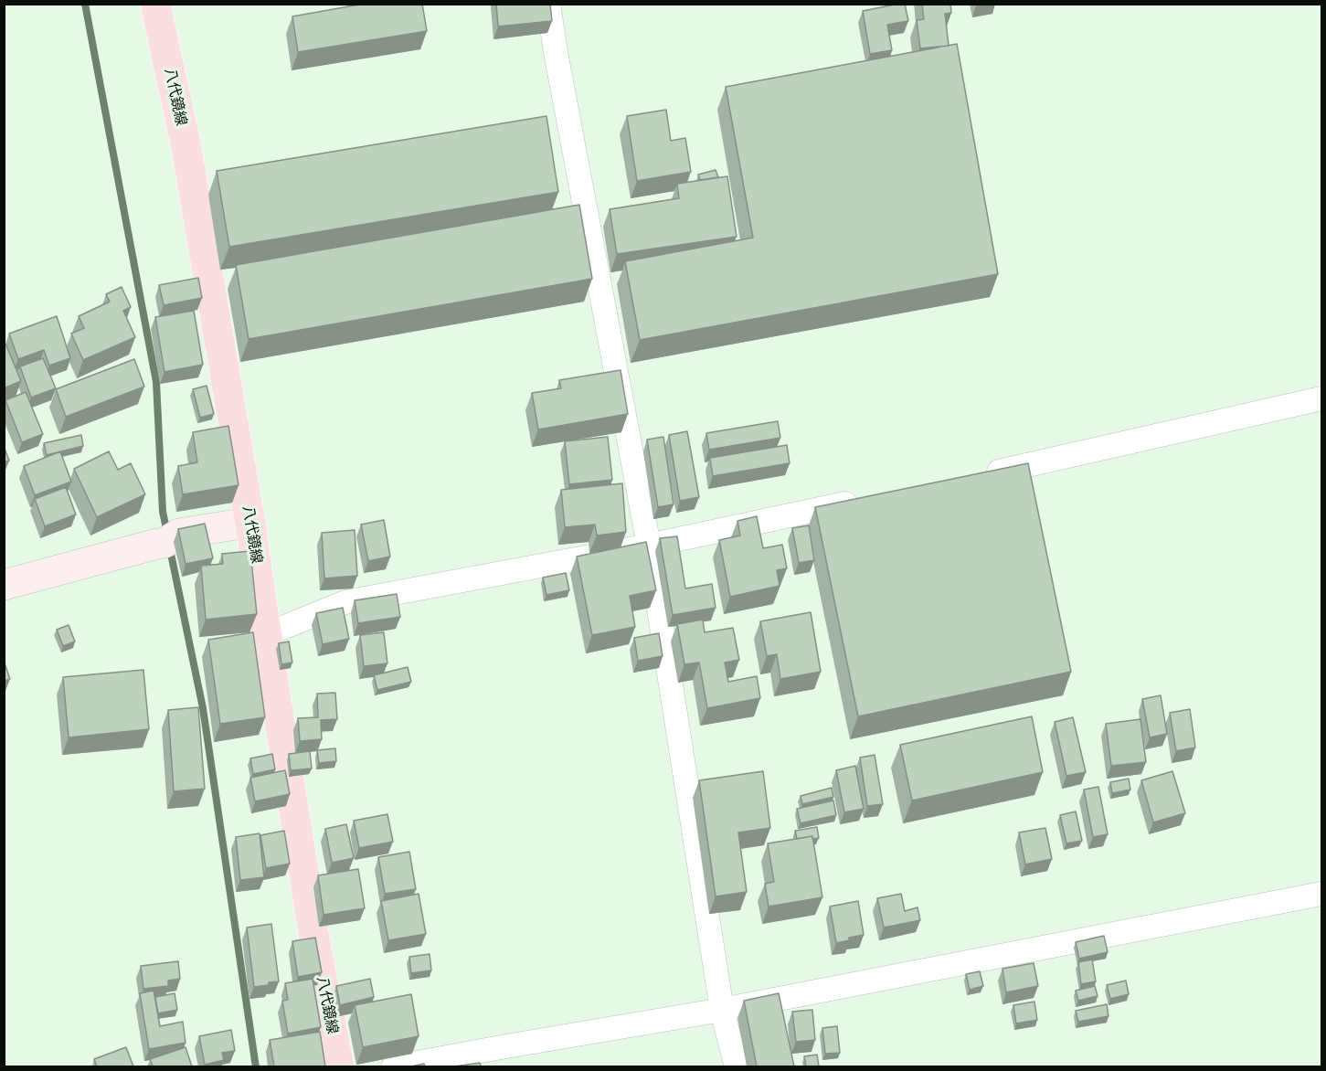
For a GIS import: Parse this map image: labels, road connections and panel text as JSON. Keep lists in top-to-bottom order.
{
  "streets": {
    "main road": ["八代鏡線"]
  }
}
